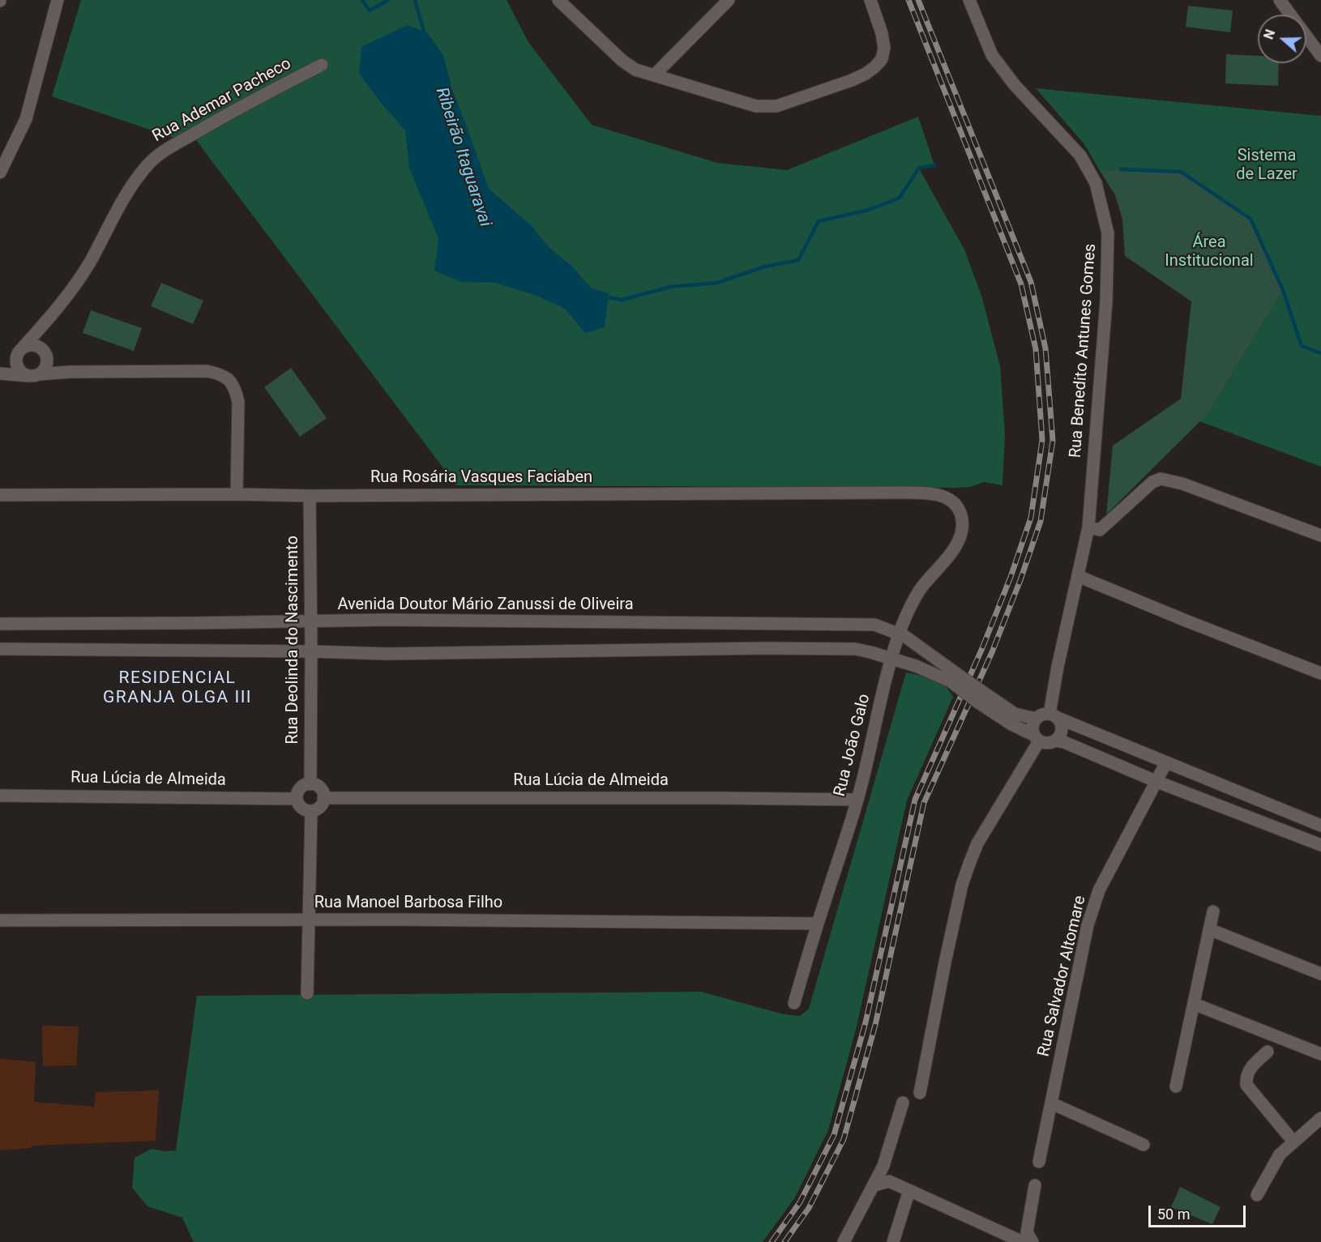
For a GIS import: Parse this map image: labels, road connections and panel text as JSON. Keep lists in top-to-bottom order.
{
  "streets": {
    "street": [
      "Rua Ademar Pacheco",
      "Rua Benedito Antunes Gomes",
      "Rua Rosária Vasques Faciaben",
      "Avenida Doutor Mário Zanussi de Oliveira",
      "Rua Deolinda do Nascimento",
      "Rua João Galo",
      "Rua Lúcia de Almeida",
      "Rua Manoel Barbosa Filho",
      "Rua Salvador Altomare"
    ]
  },
  "crossings": [
    ["Rua Rosária Vasques Faciaben", "Rua Deolinda do Nascimento"],
    ["Rua Rosária Vasques Faciaben", "Rua João Galo"],
    ["Avenida Doutor Mário Zanussi de Oliveira", "Rua Deolinda do Nascimento"],
    ["Avenida Doutor Mário Zanussi de Oliveira", "Rua João Galo"],
    ["Rua Deolinda do Nascimento", "Rua Lúcia de Almeida"],
    ["Rua João Galo", "Rua Lúcia de Almeida"],
    ["Rua João Galo", "Rua Manoel Barbosa Filho"]
  ],
  "districts": ["RESIDENCIAL GRANJA OLGA III"],
  "water": ["Ribeirão Itaguaravai"],
  "parks": ["Sistema de Lazer", "Área Institucional"],
  "scale_bar": "50 m",
  "north": "left"
}
